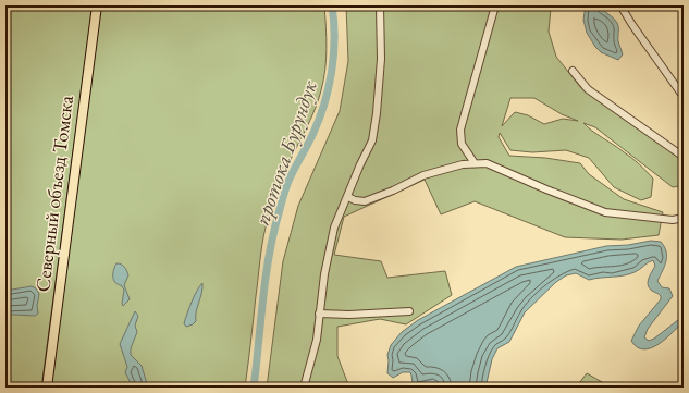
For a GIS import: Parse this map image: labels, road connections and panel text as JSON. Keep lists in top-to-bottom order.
{
  "streets": {
    "main road": ["Северный объезд Томска"]
  },
  "water": ["протока Бурундук"]
}
